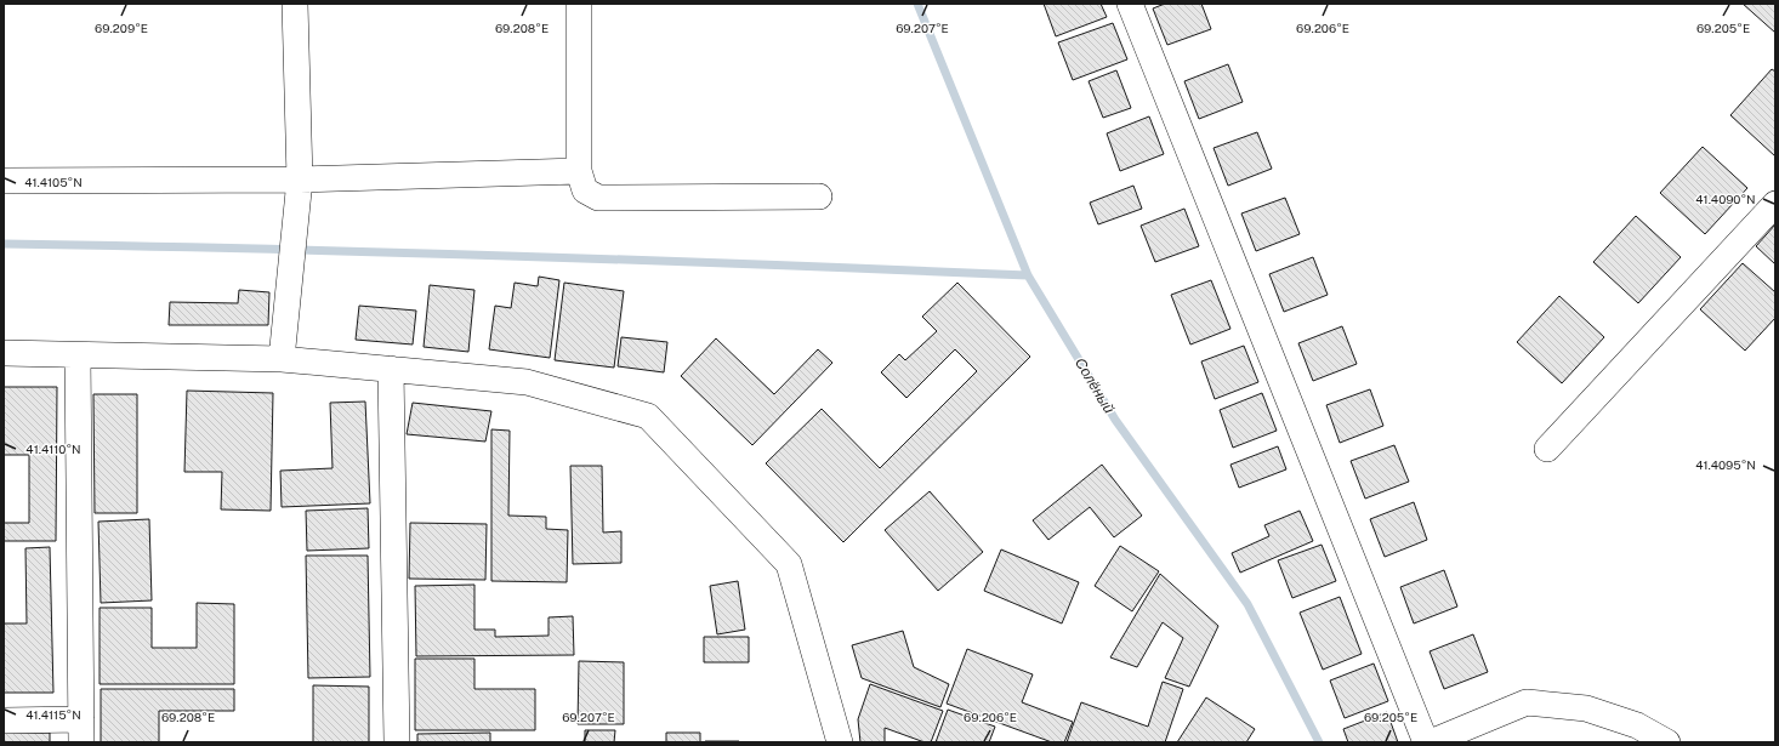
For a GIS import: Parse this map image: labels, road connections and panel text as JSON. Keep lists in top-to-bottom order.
{
  "water": ["Солёный"],
  "coordinates": [
    "69.209°E",
    "69.208°E",
    "69.206°E",
    "69.205°E",
    "69.207°E",
    "41.4105°N",
    "41.4090°N",
    "41.4110°N",
    "41.4095°N",
    "41.4115°N"
  ]
}
